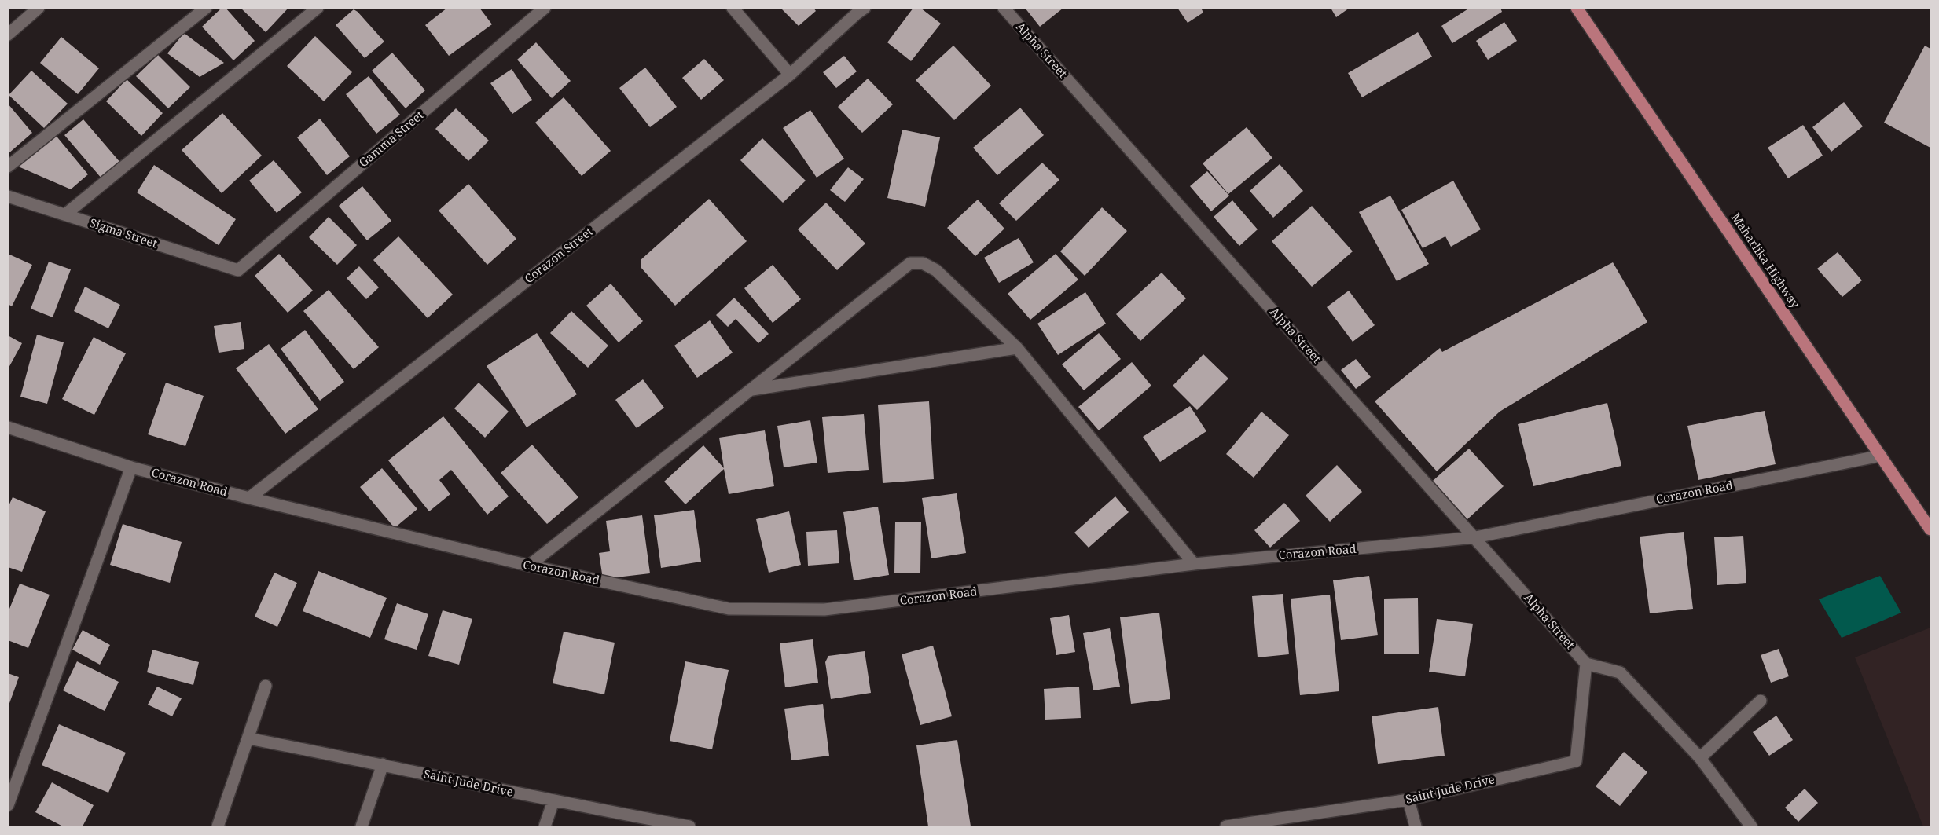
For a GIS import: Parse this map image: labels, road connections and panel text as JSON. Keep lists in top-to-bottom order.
{
  "streets": {
    "main road": ["Maharlika Highway"],
    "street": [
      "Alpha Street",
      "Gamma Street",
      "Sigma Street",
      "Corazon Street",
      "Corazon Road",
      "Saint Jude Drive"
    ]
  },
  "crossings": [
    ["Alpha Street", "Corazon Road"],
    ["Alpha Street", "Saint Jude Drive"],
    ["Gamma Street", "Sigma Street"],
    ["Corazon Street", "Corazon Road"],
    ["Maharlika Highway", "Corazon Road"]
  ]
}
